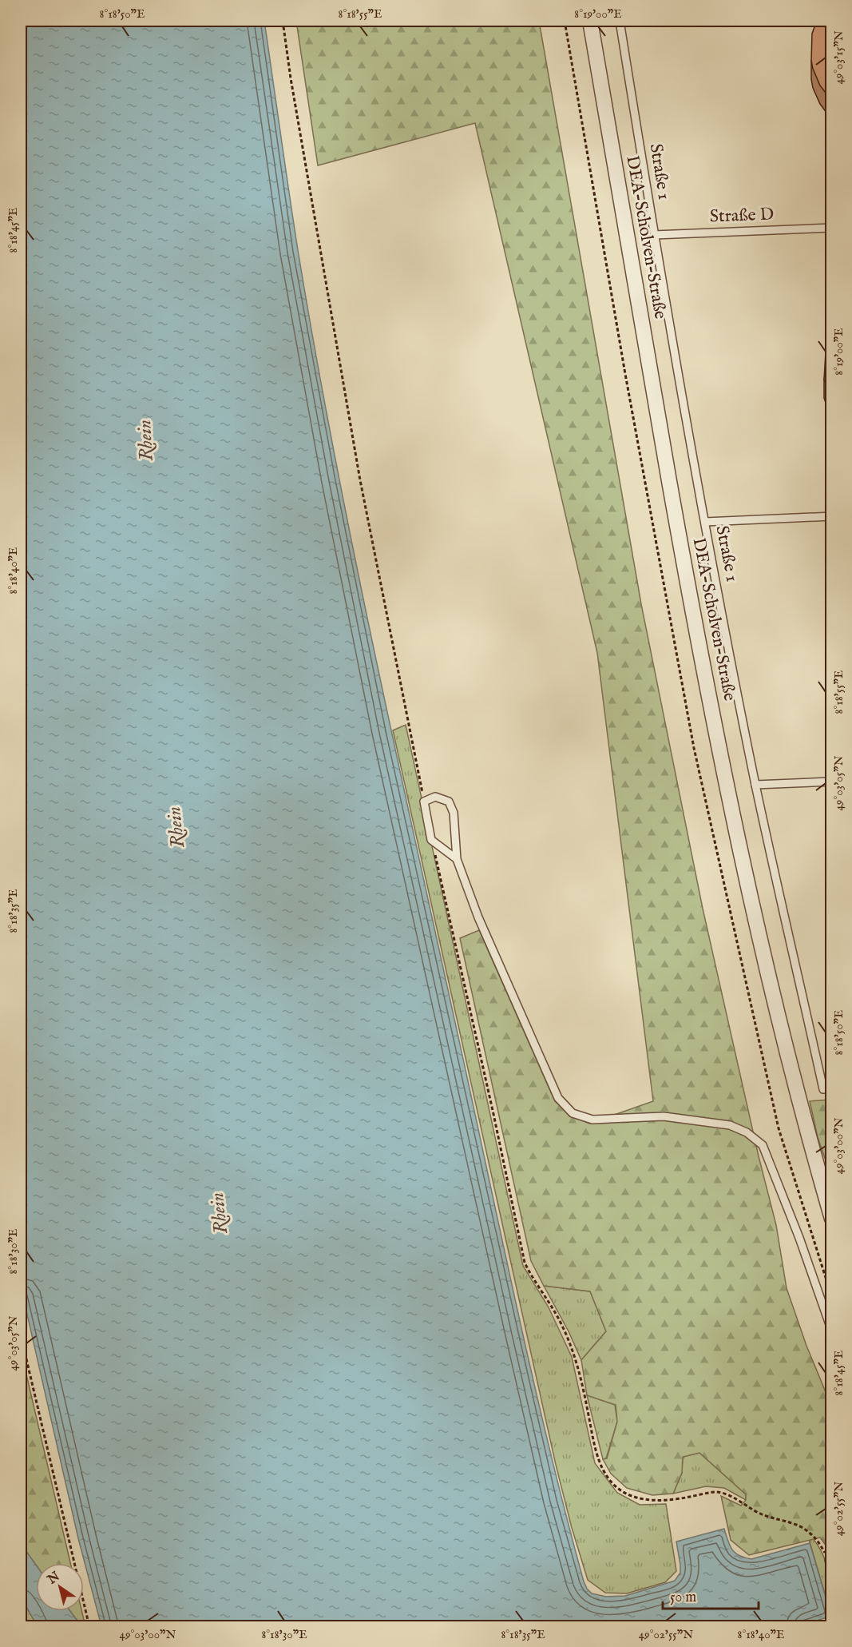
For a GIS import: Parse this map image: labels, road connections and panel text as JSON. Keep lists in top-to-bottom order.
{
  "streets": {
    "street": ["DEA-Scholven-Straße"],
    "lane": ["Straße 1", "Straße D"]
  },
  "crossings": [
    ["Straße 1", "Straße D"]
  ],
  "water": ["Rhein"],
  "scale_bar": "50 m",
  "north": "top left",
  "coordinates": [
    "8°18'50\"E",
    "8°18'55\"E",
    "8°19'00\"E",
    "49°03'15\"N",
    "8°18'45\"E",
    "8°18'40\"E",
    "49°03'05\"N",
    "8°18'35\"E",
    "49°03'00\"N",
    "8°18'30\"E",
    "49°02'55\"N"
  ]
}
